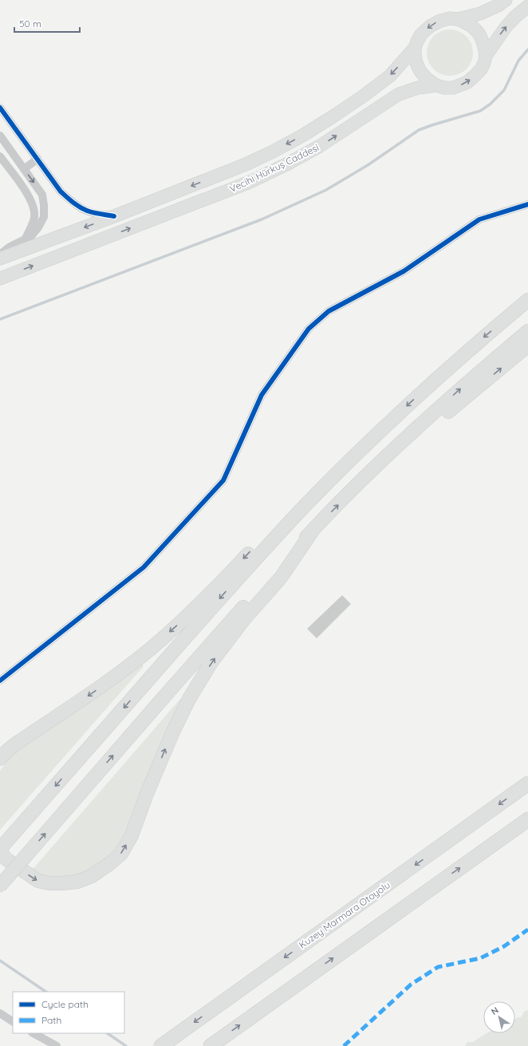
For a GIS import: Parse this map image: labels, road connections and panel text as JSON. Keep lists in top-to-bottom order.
{
  "streets": {
    "highway": ["Kuzey Marmara Otoyolu"],
    "main road": ["Vecihi Hürkuş Caddesi"]
  },
  "legend": ["Cycle path", "Path"],
  "scale_bar": "50 m",
  "north": "top left"
}
